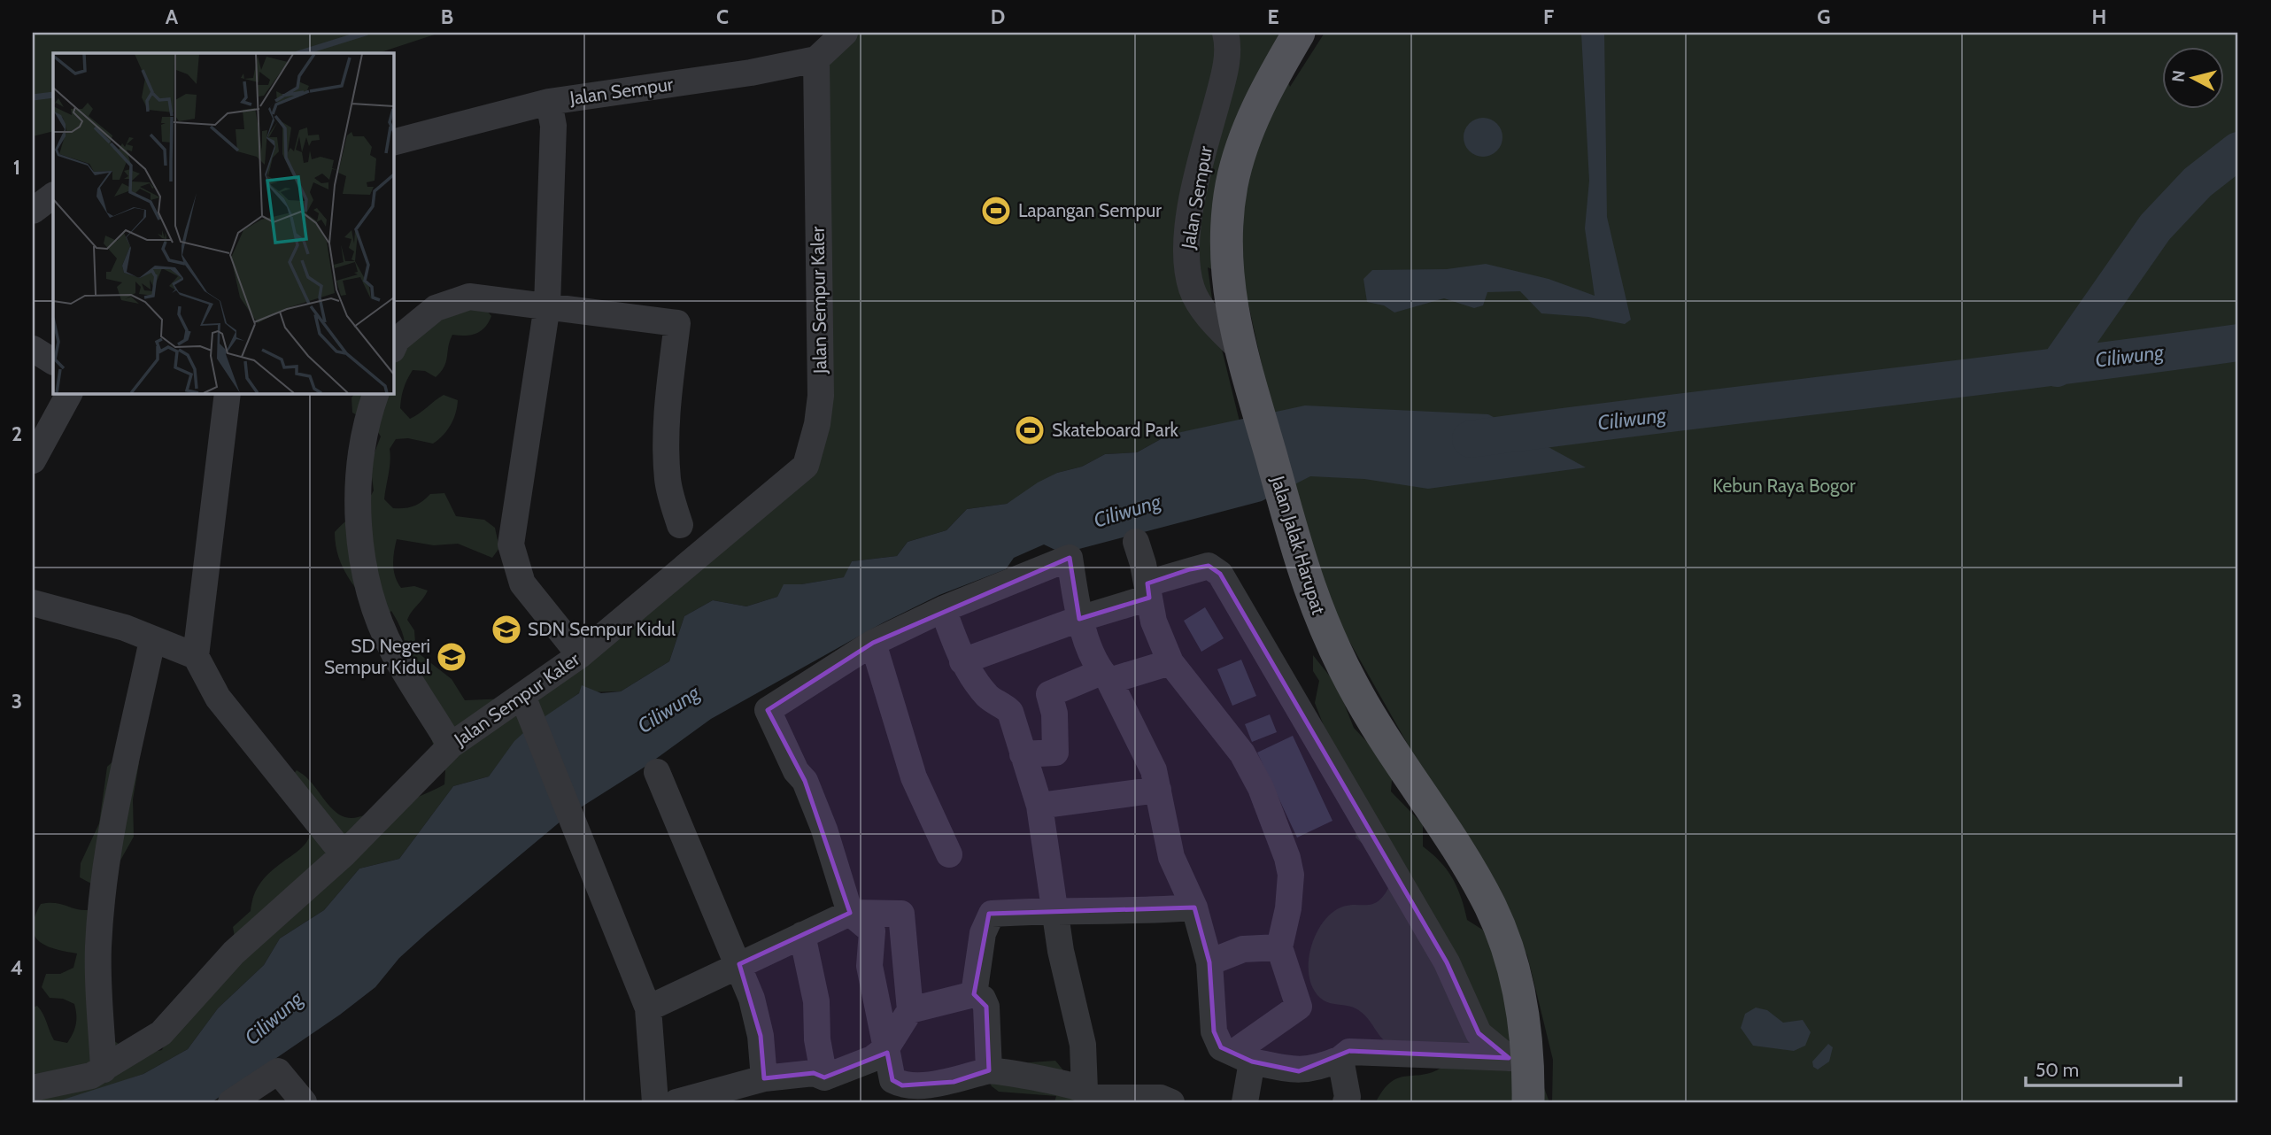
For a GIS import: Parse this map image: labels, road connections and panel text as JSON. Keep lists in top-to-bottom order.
{
  "streets": {
    "main road": ["Jalan Jalak Harupat"],
    "street": ["Jalan Sempur", "Jalan Sempur Kaler"]
  },
  "crossings": [
    ["Jalan Sempur", "Jalan Sempur Kaler"],
    ["Jalan Sempur", "Jalan Jalak Harupat"]
  ],
  "water": ["Ciliwung"],
  "parks": ["Kebun Raya Bogor"],
  "places": {
    "sports": ["Lapangan Sempur", "Skateboard Park"],
    "school or university": ["SDN Sempur Kidul", "SD Negeri Sempur Kidul"]
  },
  "scale_bar": "50 m",
  "north": "left",
  "grid": {
    "columns": [
      "A",
      "B",
      "C",
      "D",
      "E",
      "F",
      "G",
      "H"
    ],
    "rows": [
      "1",
      "2",
      "3",
      "4"
    ]
  }
}
